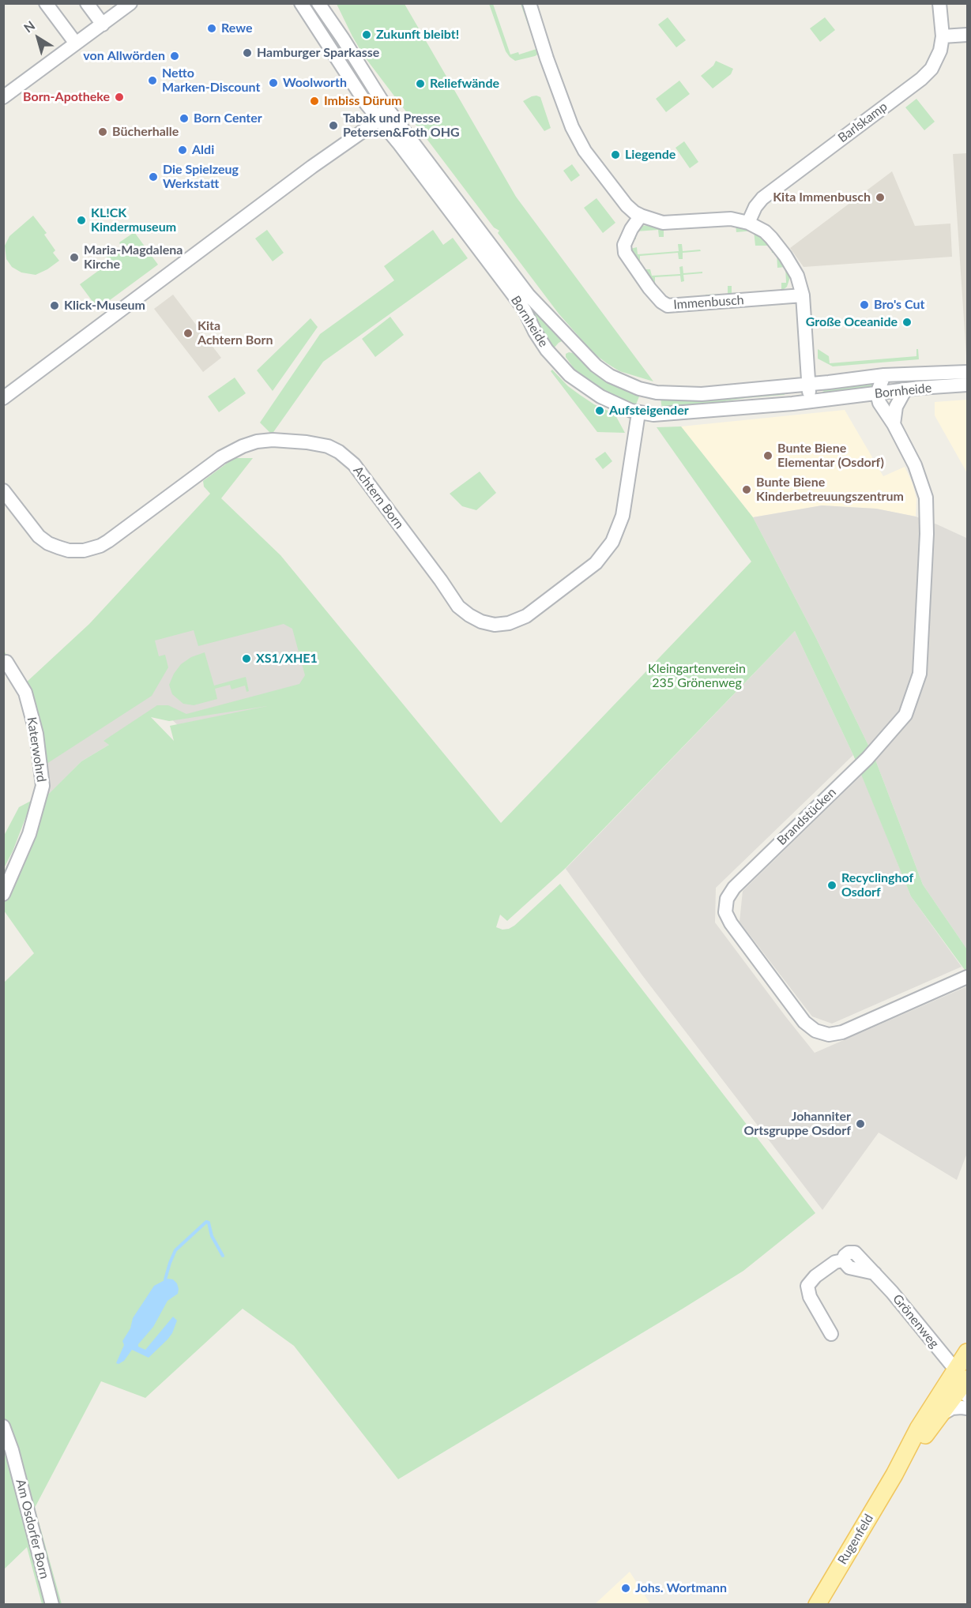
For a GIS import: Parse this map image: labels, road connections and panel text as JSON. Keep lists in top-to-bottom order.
{
  "streets": {
    "main road": ["Rugenfeld"],
    "street": [
      "Barlskamp",
      "Immenbusch",
      "Bornheide",
      "Achtern Born",
      "Katerwohrd",
      "Brandstücken",
      "Grönenweg",
      "Am Osdorfer Born"
    ]
  },
  "crossings": [
    ["Bornheide", "Achtern Born"],
    ["Bornheide", "Brandstücken"],
    ["Grönenweg", "Rugenfeld"]
  ],
  "parks": ["Kleingartenverein 235 Grönenweg"],
  "places": [
    "Rewe",
    "Zukunft bleibt!",
    "Hamburger Sparkasse",
    "von Allwörden",
    "Netto Marken-Discount",
    "Woolworth",
    "Reliefwände",
    "Born-Apotheke",
    "Imbiss Dürum",
    "Born Center",
    "Tabak und Presse Petersen&Foth OHG",
    "Bücherhalle",
    "Aldi",
    "Liegende",
    "Die Spielzeug Werkstatt",
    "Kita Immenbusch",
    "KL!CK Kindermuseum",
    "Maria-Magdalena Kirche",
    "Bro's Cut",
    "Klick-Museum",
    "Große Oceanide",
    "Kita Achtern Born",
    "Aufsteigender",
    "Bunte Biene Elementar (Osdorf)",
    "Bunte Biene Kinderbetreuungszentrum",
    "XS1/XHE1",
    "Recyclinghof Osdorf",
    "Johanniter Ortsgruppe Osdorf",
    "Johs. Wortmann"
  ],
  "north": "top left"
}
